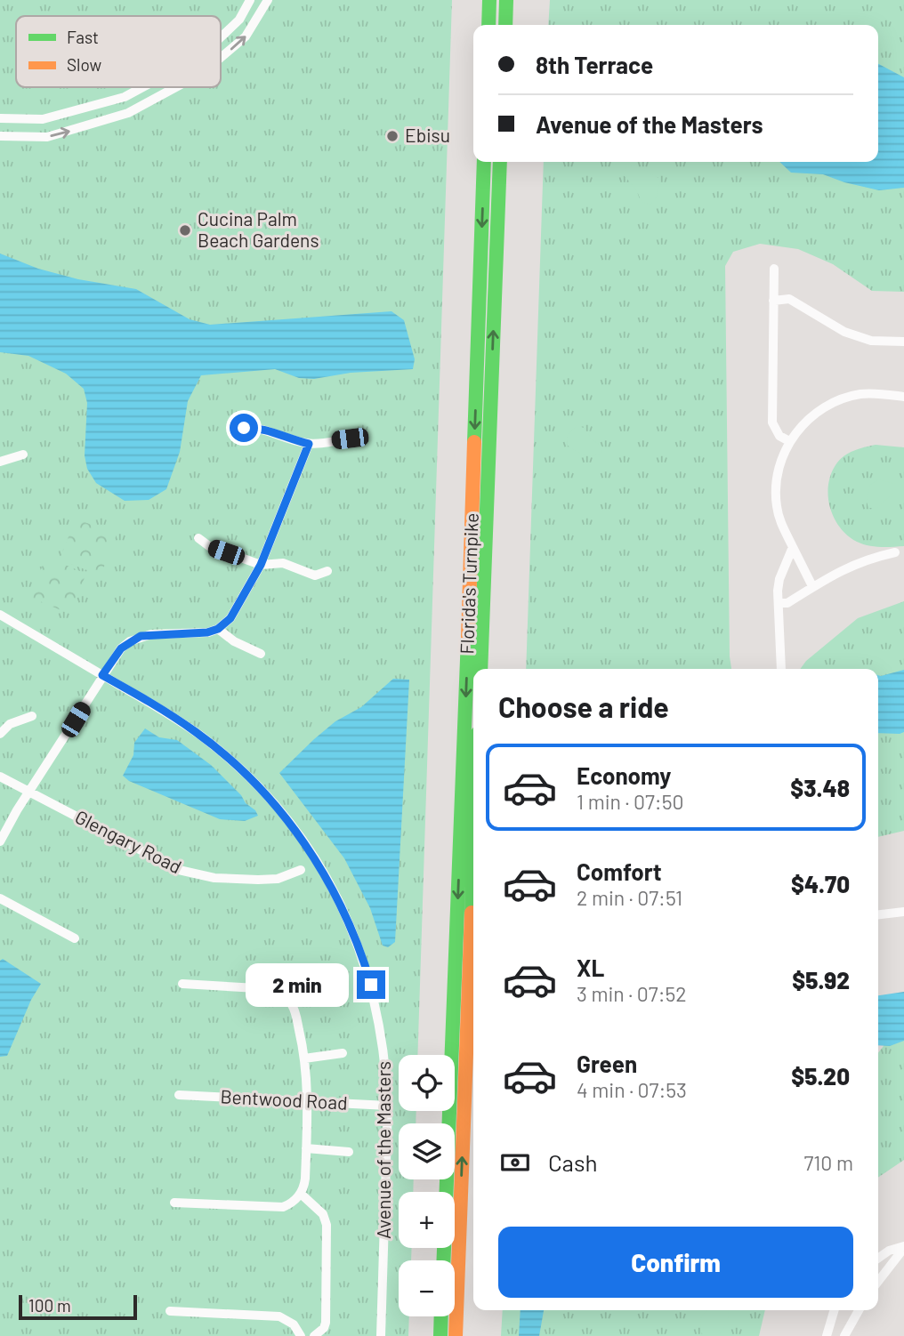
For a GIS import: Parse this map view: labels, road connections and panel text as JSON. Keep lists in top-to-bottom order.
{
  "streets": {
    "highway": ["Florida's Turnpike"],
    "street": ["Glengary Road", "Bentwood Road", "Avenue of the Masters"]
  },
  "crossings": [
    ["Bentwood Road", "Avenue of the Masters"]
  ],
  "places": ["Ebisu", "Cucina Palm Beach Gardens"],
  "legend": ["Fast", "Slow"],
  "scale_bar": "100 m",
  "page": {
    "banner": ["8th Terrace", "Avenue of the Masters"],
    "heading": "Choose a ride",
    "list": [
      {
        "name": "Economy",
        "note": "1 min · 07:50",
        "value": "$3.48"
      },
      {
        "name": "Comfort",
        "note": "2 min · 07:51",
        "value": "$4.70"
      },
      {
        "name": "XL",
        "note": "3 min · 07:52",
        "value": "$5.92"
      },
      {
        "name": "Green",
        "note": "4 min · 07:53",
        "value": "$5.20"
      }
    ],
    "bubble": "2 min",
    "map_buttons": ["+", "−"],
    "pay": ["Cash", "710 m"],
    "buttons": "Confirm",
    "scale": "100 m"
  }
}
